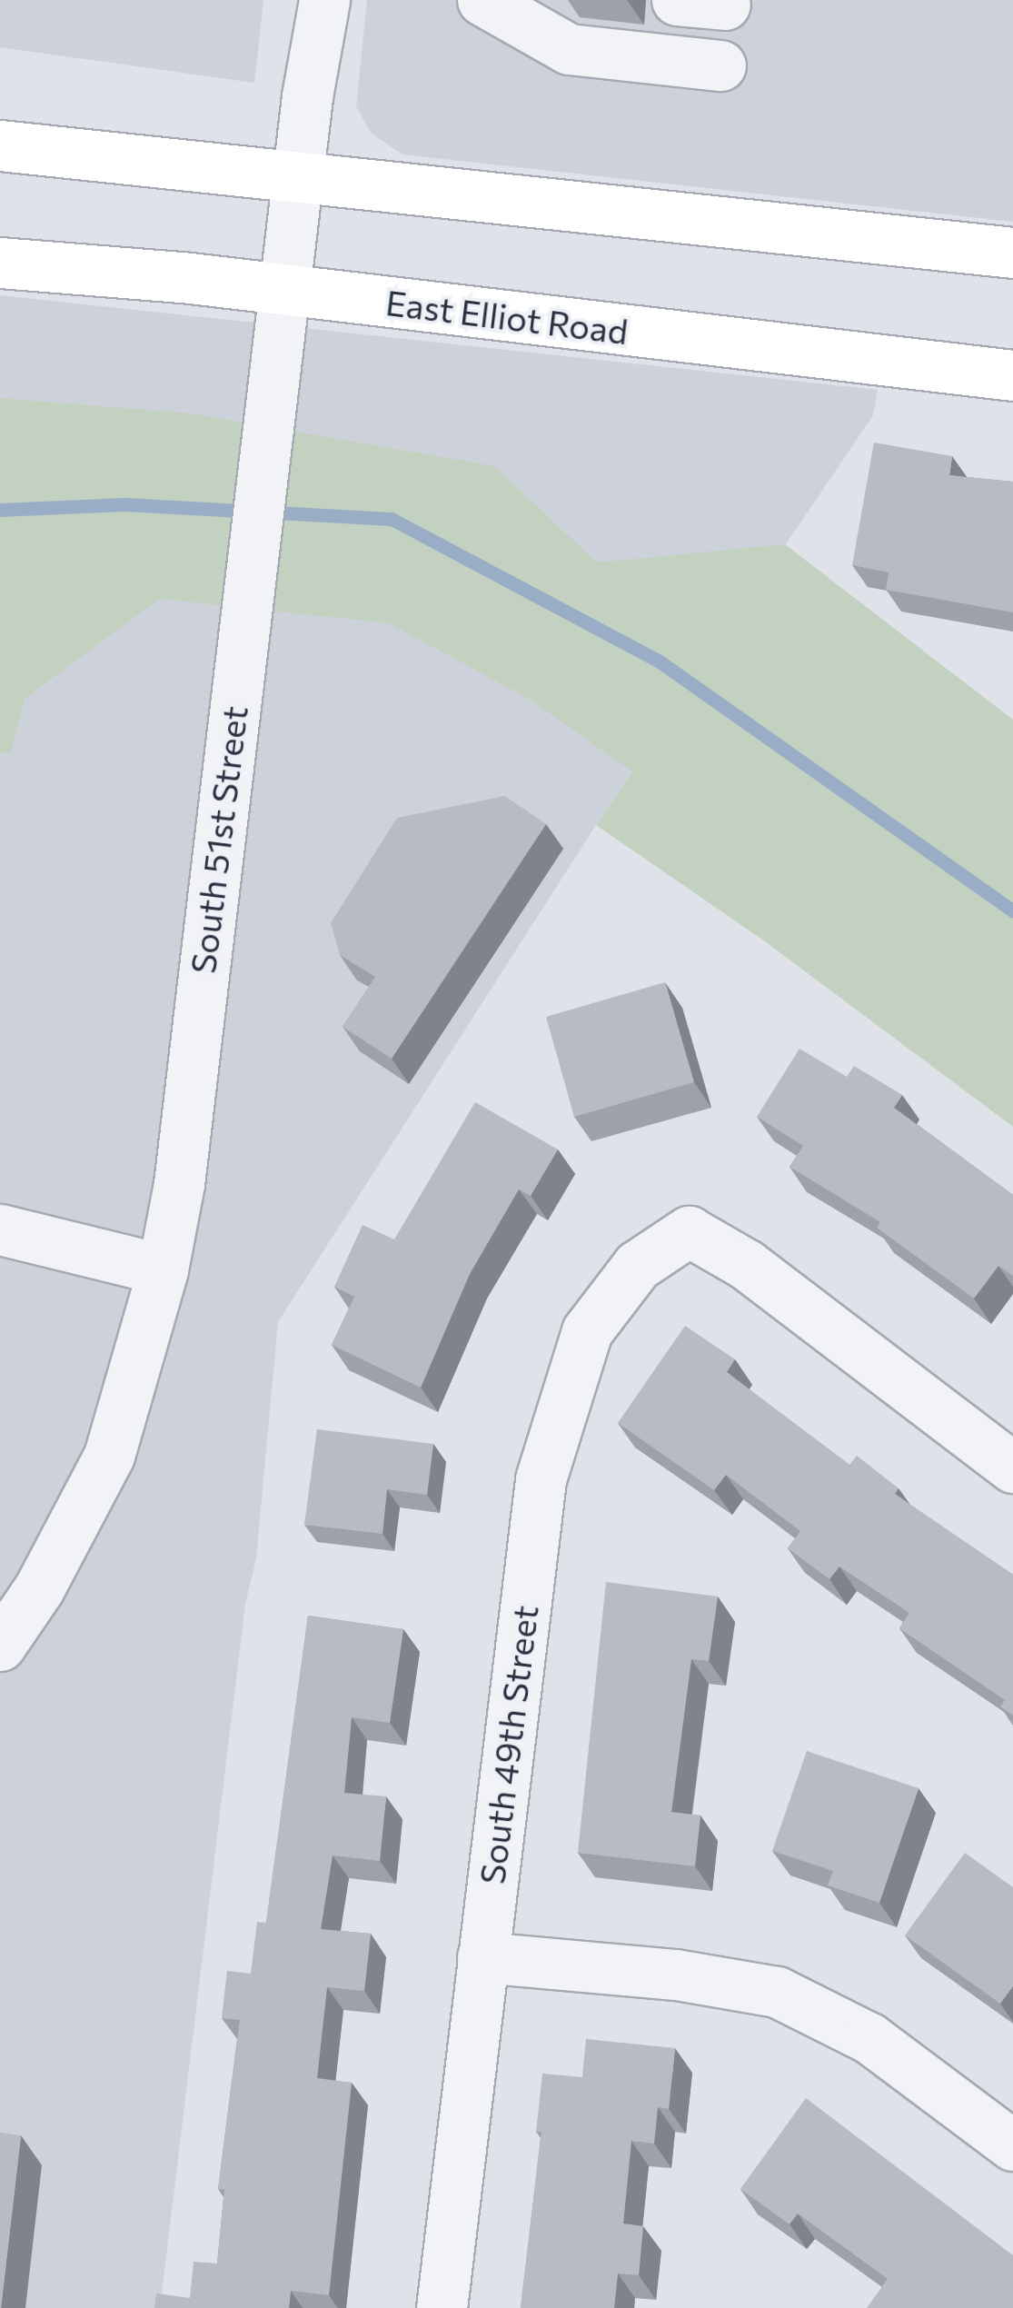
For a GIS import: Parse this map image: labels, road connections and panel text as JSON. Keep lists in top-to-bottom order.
{
  "streets": {
    "main road": ["East Elliot Road"],
    "street": ["South 51st Street", "South 49th Street"]
  },
  "crossings": [
    ["East Elliot Road", "South 51st Street"]
  ]
}
